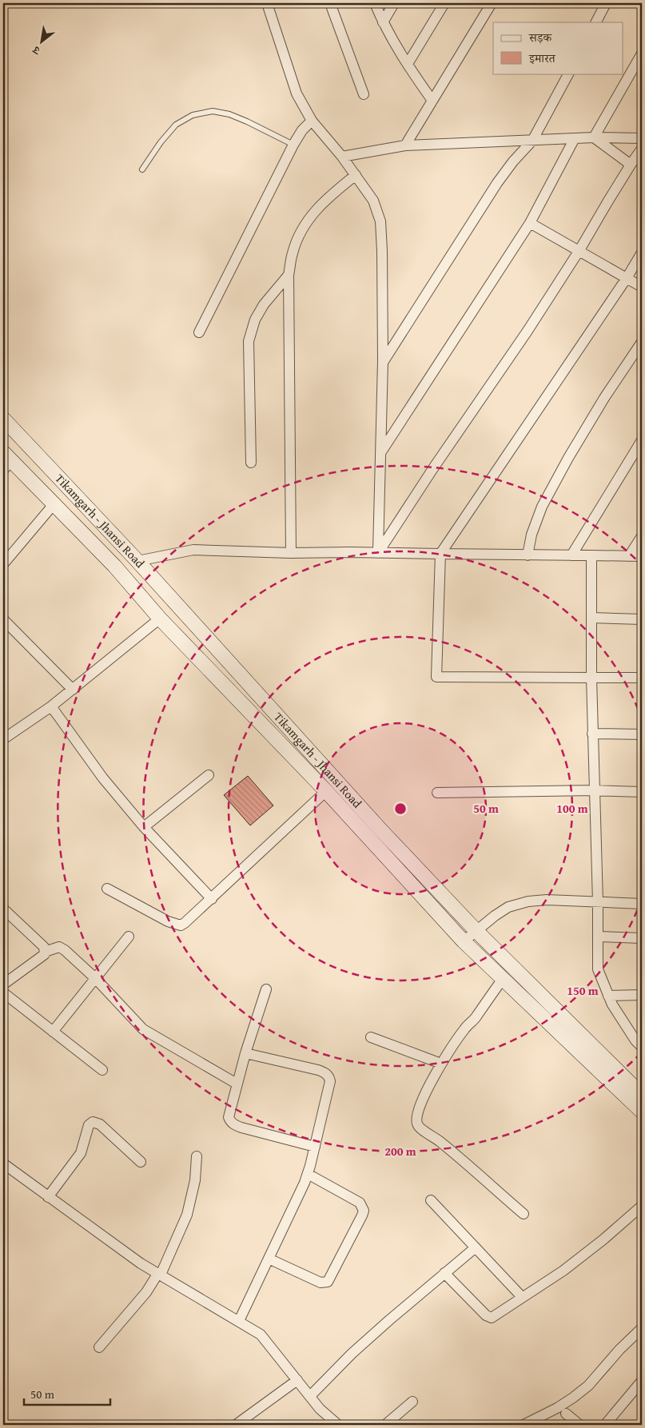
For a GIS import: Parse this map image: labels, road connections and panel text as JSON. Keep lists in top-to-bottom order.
{
  "streets": {
    "street": ["Tikamgarh - Jhansi Road"]
  },
  "legend": ["सड़क", "इमारत"],
  "scale_bar": "50 m",
  "north": "bottom left",
  "rings": [
    "50 m",
    "100 m",
    "150 m",
    "200 m"
  ]
}
